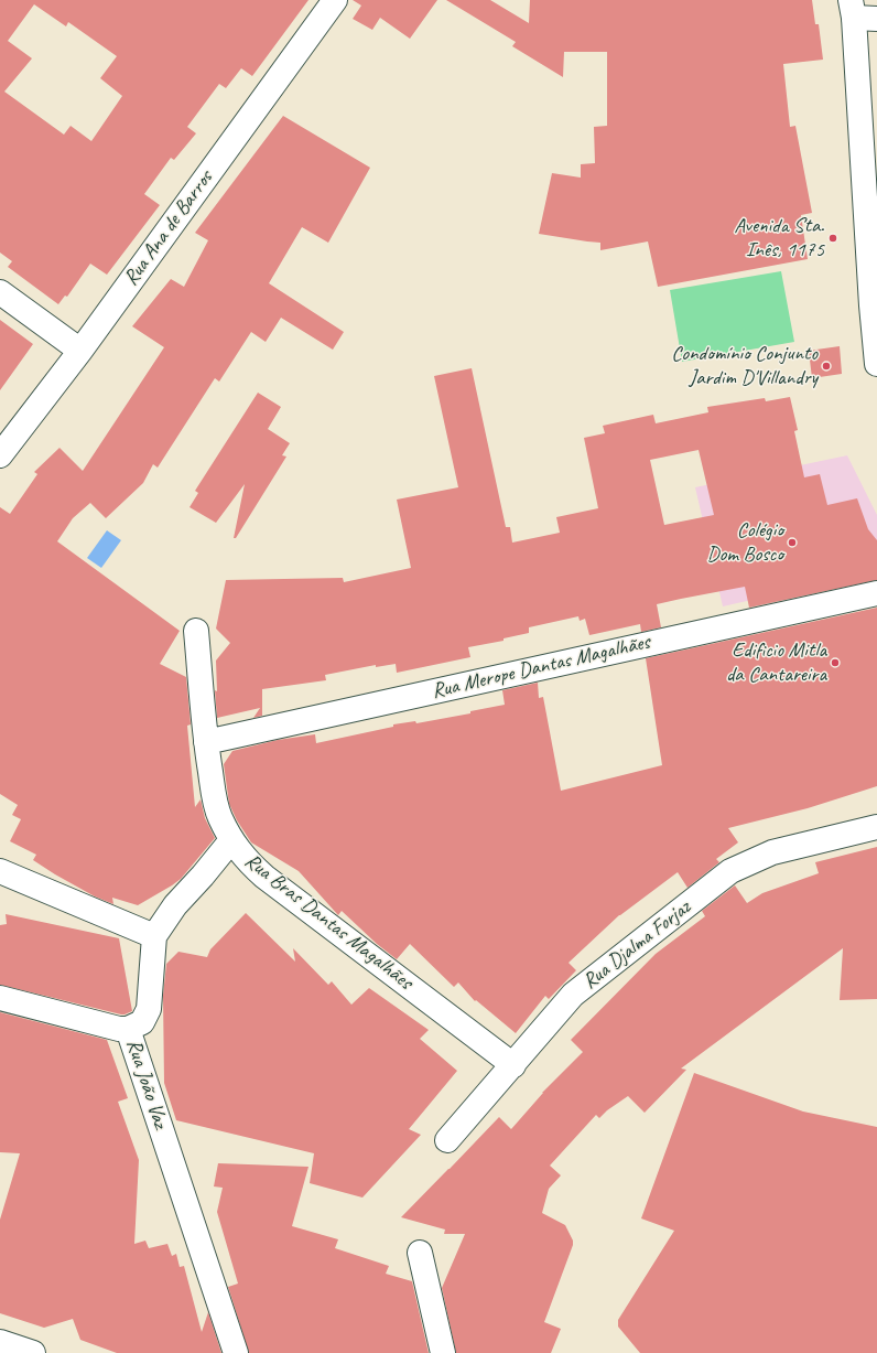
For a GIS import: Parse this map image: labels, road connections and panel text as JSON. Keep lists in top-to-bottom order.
{
  "streets": {
    "street": [
      "Rua Ana de Barros",
      "Rua Merope Dantas Magalhães",
      "Rua Bras Dantas Magalhães",
      "Rua Djalma Forjaz",
      "Rua João Vaz"
    ]
  },
  "crossings": [
    ["Rua Merope Dantas Magalhães", "Rua Bras Dantas Magalhães"],
    ["Rua Bras Dantas Magalhães", "Rua Djalma Forjaz"],
    ["Rua Bras Dantas Magalhães", "Rua João Vaz"]
  ],
  "places": [
    "Avenida Sta. Inês, 1175",
    "Condomínio Conjunto Jardim D'Villandry",
    "Colégio Dom Bosco",
    "Edificio Mitla da Cantareira"
  ]
}
